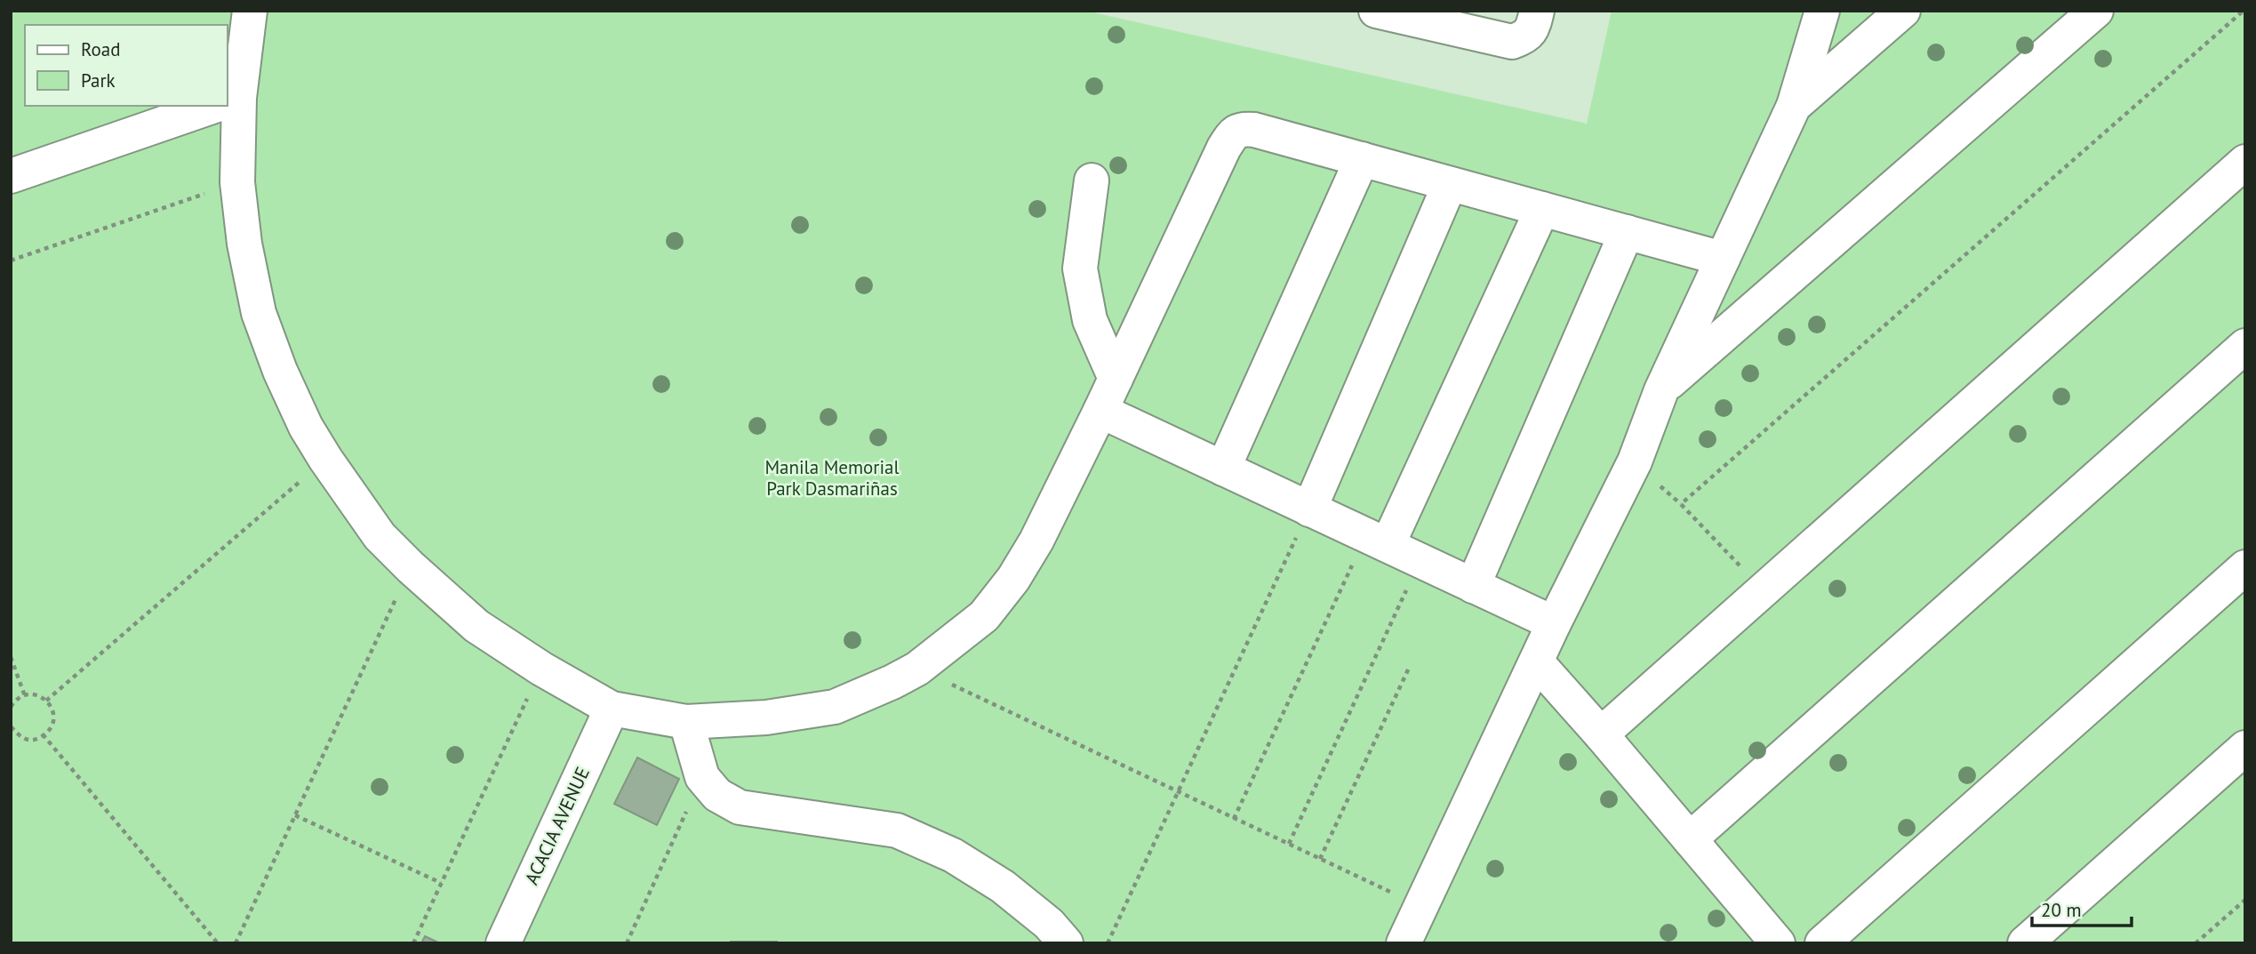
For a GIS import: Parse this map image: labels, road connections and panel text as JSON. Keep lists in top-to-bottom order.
{
  "streets": {
    "street": ["ACACIA AVENUE"]
  },
  "parks": ["Manila Memorial Park Dasmariñas"],
  "legend": ["Road", "Park"],
  "scale_bar": "20 m"
}
